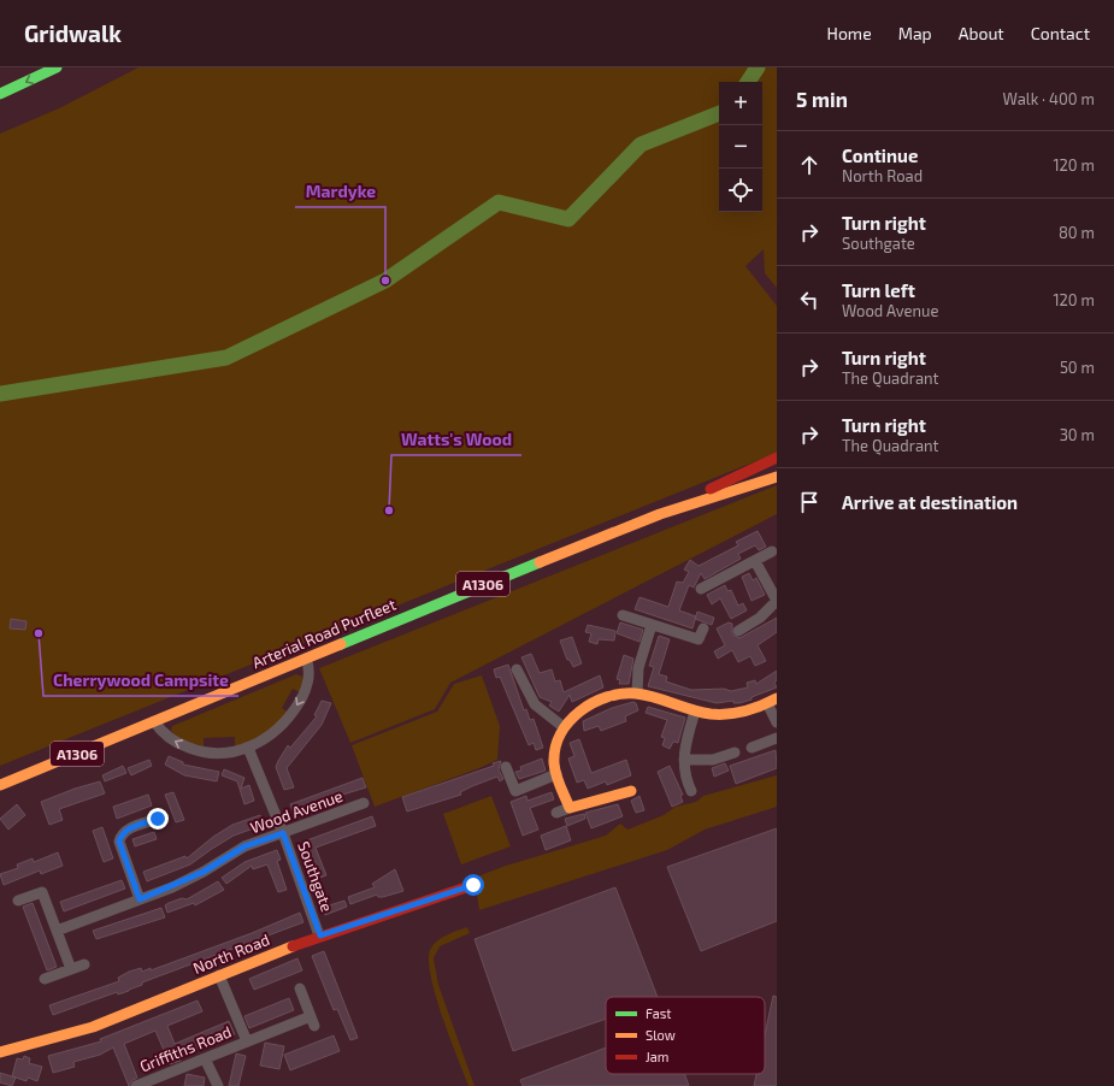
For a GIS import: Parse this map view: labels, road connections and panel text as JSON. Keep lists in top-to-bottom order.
{
  "streets": {
    "main road": ["A1306", "Arterial Road Purfleet", "North Road"],
    "street": ["Wood Avenue", "Southgate", "Griffiths Road"]
  },
  "crossings": [
    ["Wood Avenue", "Southgate"],
    ["Southgate", "North Road"],
    ["North Road", "Griffiths Road"]
  ],
  "places": ["Mardyke", "Watts's Wood", "Cherrywood Campsite"],
  "legend": ["Fast", "Slow", "Jam"],
  "page": {
    "header": "Gridwalk",
    "nav": [
      "Home",
      "Map",
      "About",
      "Contact"
    ],
    "heading": ["5 min", "Walk · 400 m"],
    "map_buttons": ["+", "−"],
    "list": [
      ["Continue", "North Road", "120 m"],
      ["Turn right", "Southgate", "80 m"],
      ["Turn left", "Wood Avenue", "120 m"],
      ["Turn right", "The Quadrant", "50 m"],
      ["Turn right", "The Quadrant", "30 m"],
      "Arrive at destination"
    ]
  }
}
